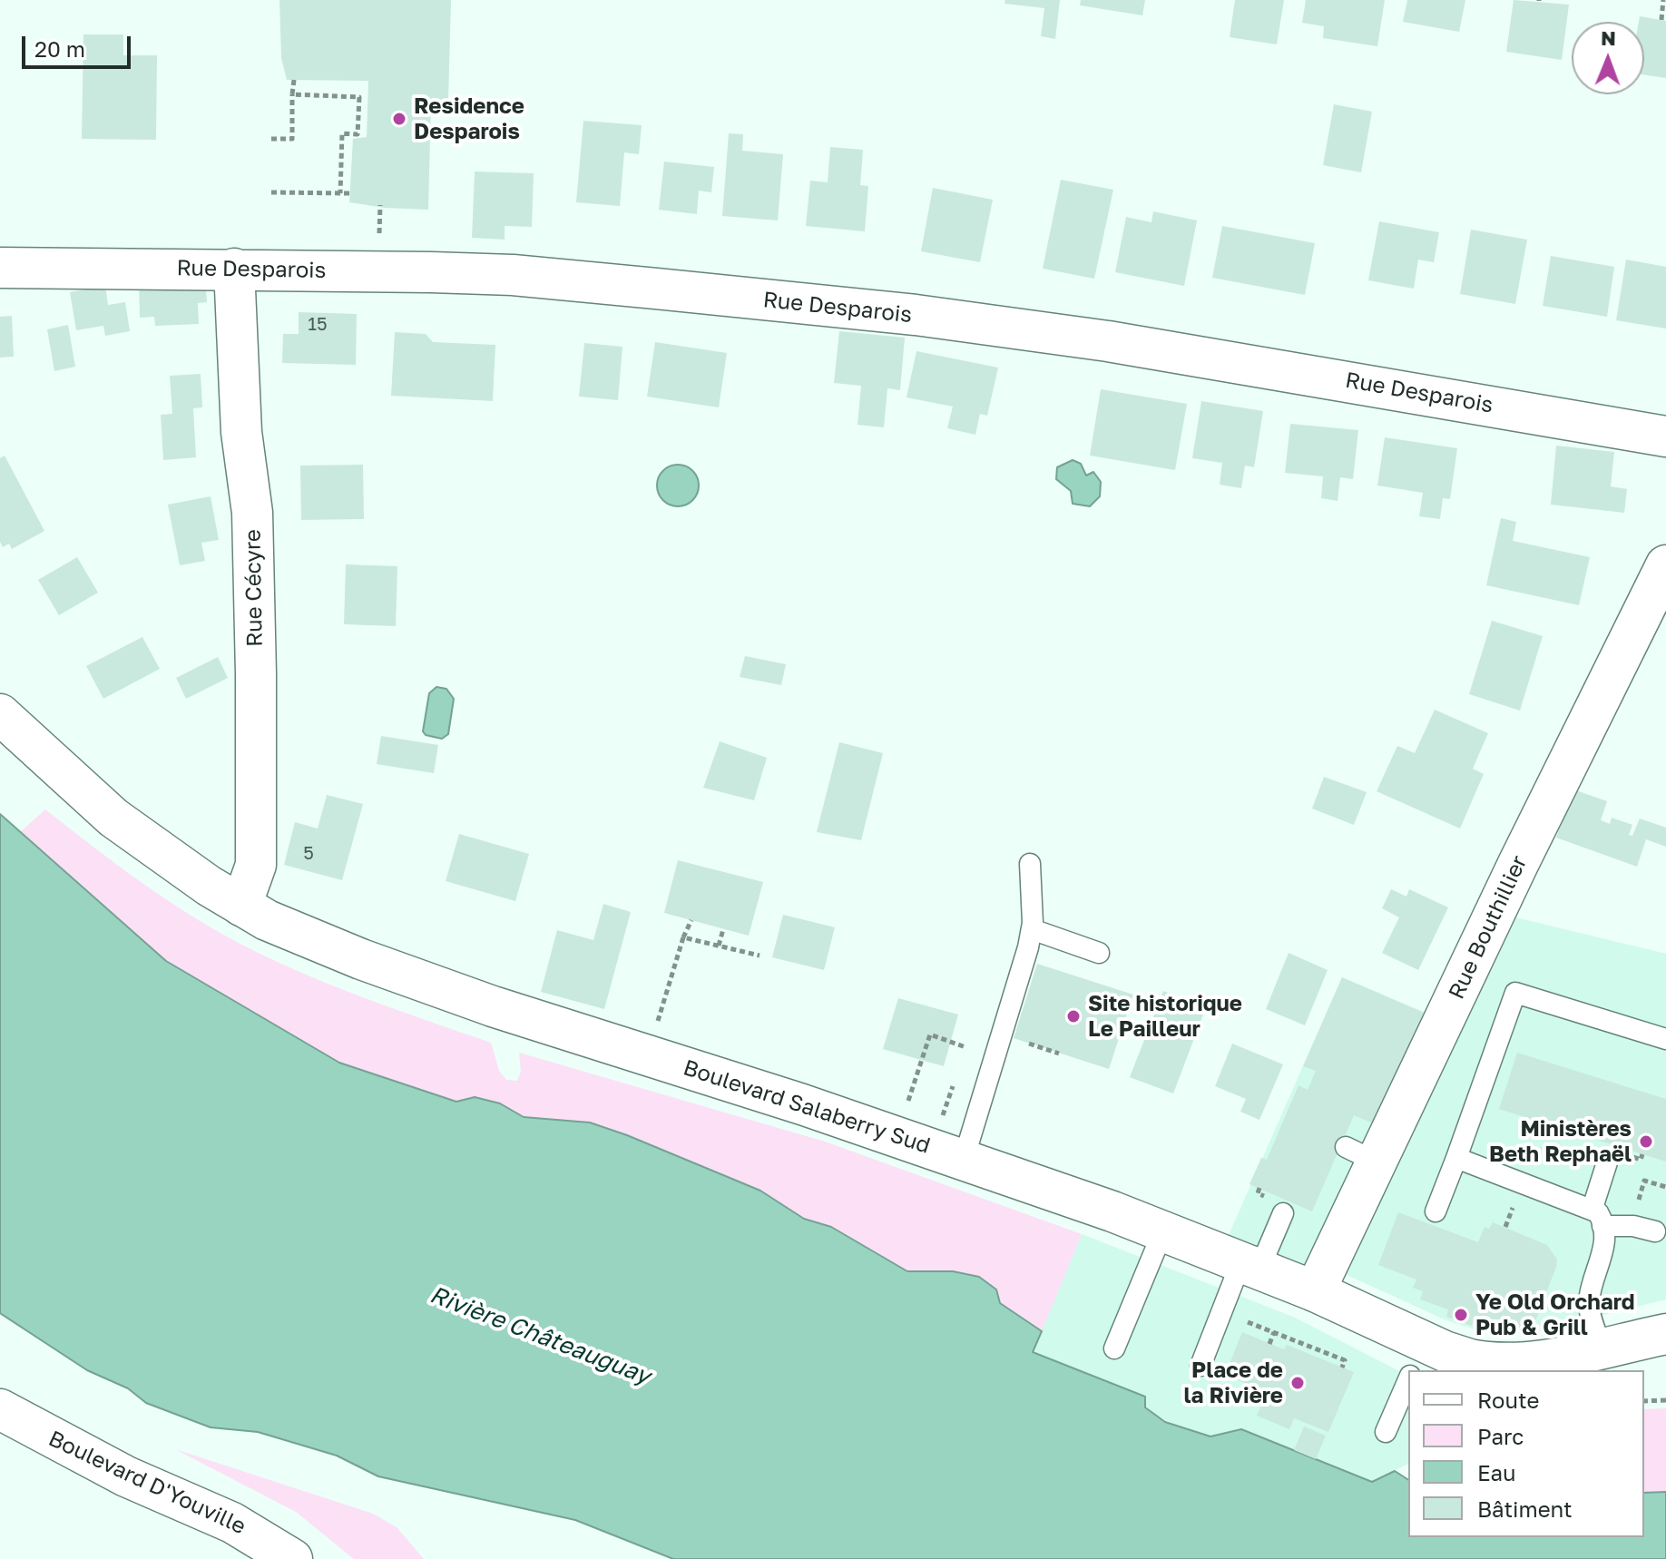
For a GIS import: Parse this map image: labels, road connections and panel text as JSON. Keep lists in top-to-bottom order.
{
  "streets": {
    "street": [
      "Rue Desparois",
      "Rue Cécyre",
      "Rue Bouthillier",
      "Boulevard Salaberry Sud",
      "Boulevard D'Youville"
    ]
  },
  "crossings": [
    ["Rue Desparois", "Rue Cécyre"],
    ["Rue Cécyre", "Boulevard Salaberry Sud"],
    ["Rue Bouthillier", "Boulevard Salaberry Sud"]
  ],
  "water": ["Rivière Châteauguay"],
  "places": [
    "Residence Desparois",
    "Site historique Le Pailleur",
    "Ministères Beth Rephaël",
    "Ye Old Orchard Pub & Grill",
    "Place de la Rivière"
  ],
  "house_numbers": ["15", "5"],
  "legend": [
    "Route",
    "Parc",
    "Eau",
    "Bâtiment"
  ],
  "scale_bar": "20 m",
  "north": "top"
}
